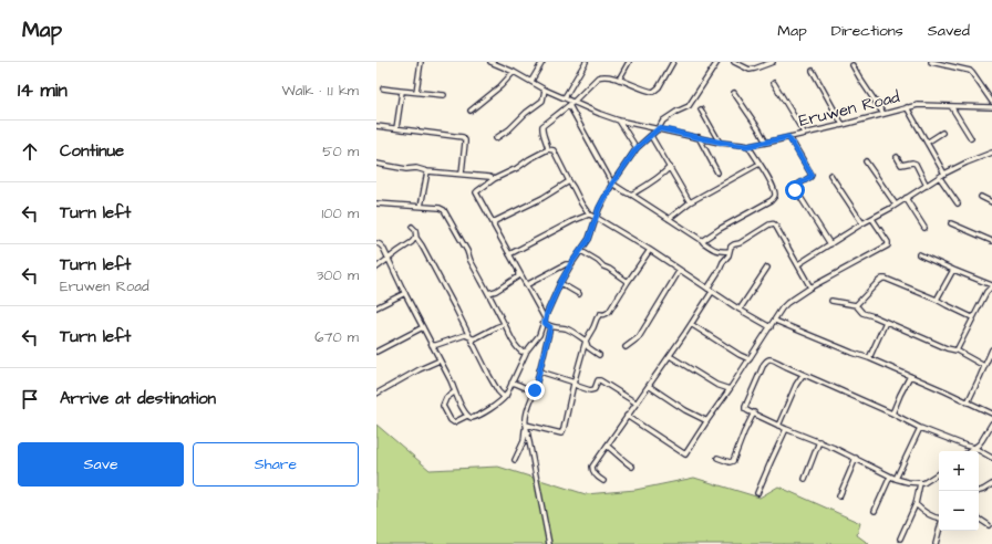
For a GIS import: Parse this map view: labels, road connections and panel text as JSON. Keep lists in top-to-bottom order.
{
  "streets": {
    "street": ["Eruwen Road"]
  },
  "page": {
    "header": "Map",
    "nav": ["Map", "Directions", "Saved"],
    "heading": ["14 min", "Walk · 1.1 km"],
    "list": [
      ["Continue", "50 m"],
      ["Turn left", "100 m"],
      ["Turn left", "Eruwen Road", "300 m"],
      ["Turn left", "670 m"],
      "Arrive at destination"
    ],
    "buttons": ["Save", "Share"],
    "map_buttons": ["+", "−"]
  }
}
